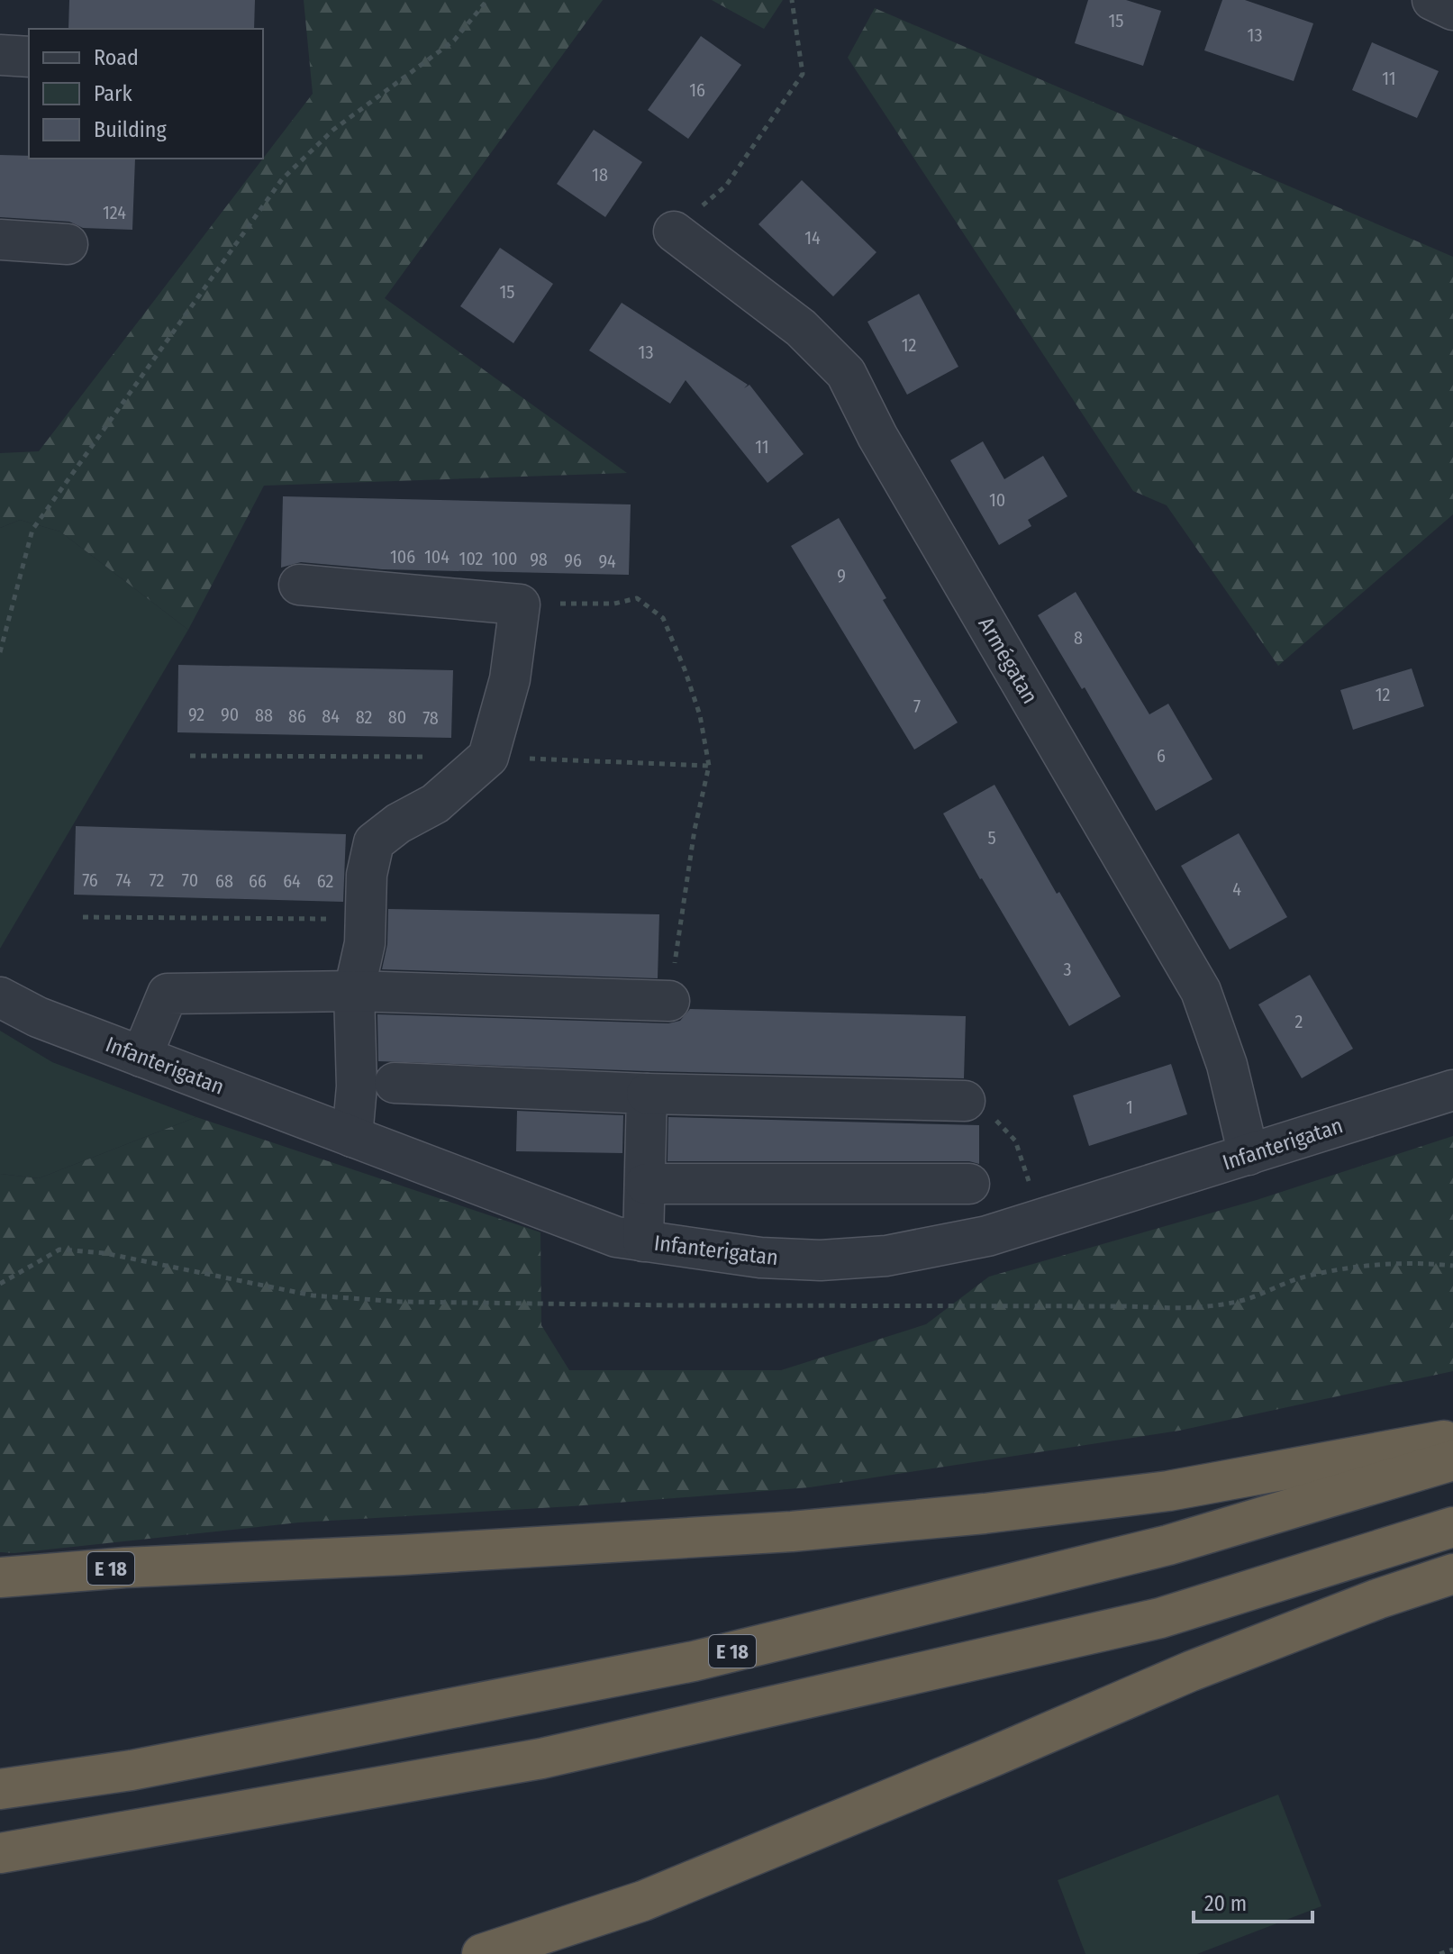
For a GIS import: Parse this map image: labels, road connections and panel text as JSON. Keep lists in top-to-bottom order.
{
  "streets": {
    "highway": ["E 18"],
    "street": ["Armégatan", "Infanterigatan"]
  },
  "crossings": [
    ["Armégatan", "Infanterigatan"]
  ],
  "house_numbers": [
    "15",
    "13",
    "11",
    "16",
    "18",
    "124",
    "14",
    "15",
    "12",
    "13",
    "11",
    "10",
    "106",
    "104",
    "102",
    "100",
    "98",
    "96",
    "94",
    "9",
    "8",
    "12",
    "7",
    "92",
    "90",
    "88",
    "86",
    "84",
    "82",
    "80",
    "78",
    "6",
    "5",
    "76",
    "74",
    "72",
    "70",
    "68",
    "66",
    "64",
    "62",
    "4",
    "3",
    "2",
    "1"
  ],
  "legend": ["Road", "Park", "Building"],
  "scale_bar": "20 m"
}
